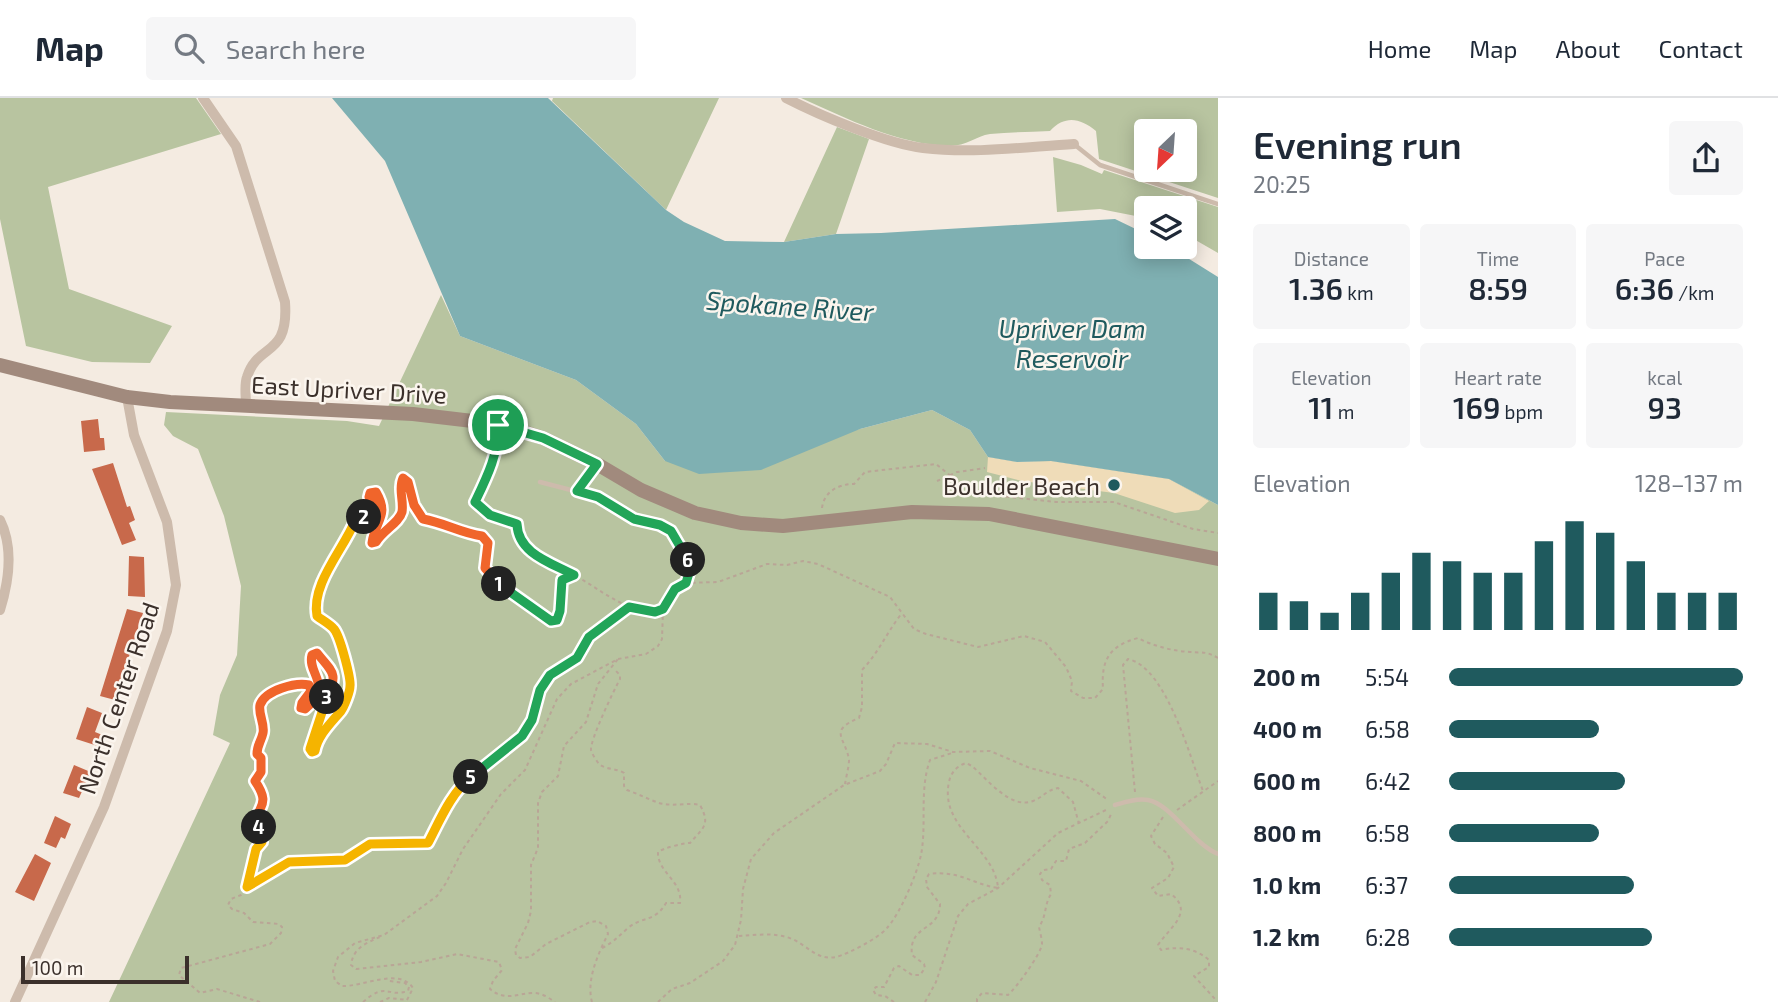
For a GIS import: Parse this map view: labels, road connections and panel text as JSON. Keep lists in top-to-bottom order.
{
  "streets": {
    "main road": ["East Upriver Drive"],
    "street": ["North Center Road"]
  },
  "crossings": [
    ["East Upriver Drive", "North Center Road"]
  ],
  "water": ["Spokane River", "Upriver Dam Reservoir"],
  "places": ["Boulder Beach"],
  "scale_bar": "100 m",
  "north": "bottom left",
  "page": {
    "header": "Map",
    "search": "Search here",
    "nav": [
      "Home",
      "Map",
      "About",
      "Contact"
    ],
    "heading": ["Evening run", "20:25"],
    "stats": [
      ["Distance", "1.36 km"],
      ["Time", "8:59"],
      ["Pace", "6:36 /km"],
      ["Elevation", "11 m"],
      ["Heart rate", "169 bpm"],
      ["kcal", "93"]
    ],
    "chart": ["Elevation", "128–137 m"],
    "pins": [
      "2",
      "6",
      "1",
      "3",
      "5",
      "4"
    ],
    "list": [
      {
        "name": "200 m",
        "note": "5:54"
      },
      {
        "name": "400 m",
        "note": "6:58"
      },
      {
        "name": "600 m",
        "note": "6:42"
      },
      {
        "name": "800 m",
        "note": "6:58"
      },
      {
        "name": "1.0 km",
        "note": "6:37"
      },
      {
        "name": "1.2 km",
        "note": "6:28"
      }
    ],
    "scale": "100 m"
  }
}
